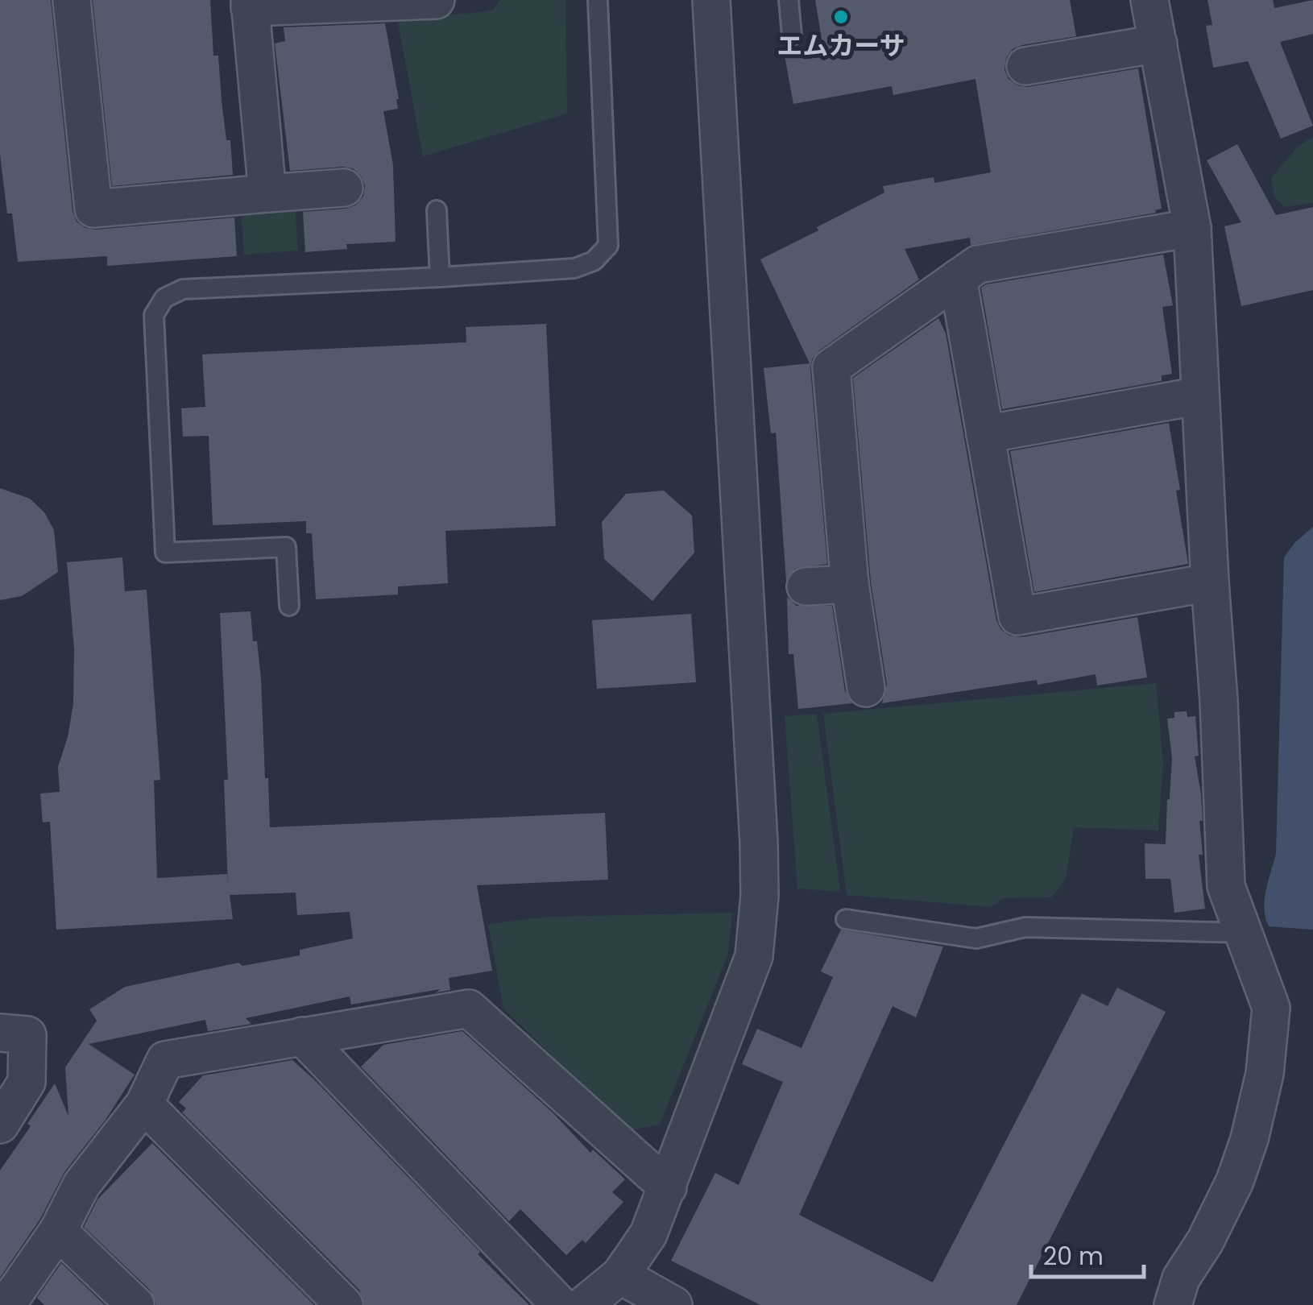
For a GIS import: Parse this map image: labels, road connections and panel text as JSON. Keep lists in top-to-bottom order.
{
  "places": ["エムカーサ"],
  "scale_bar": "20 m"
}
